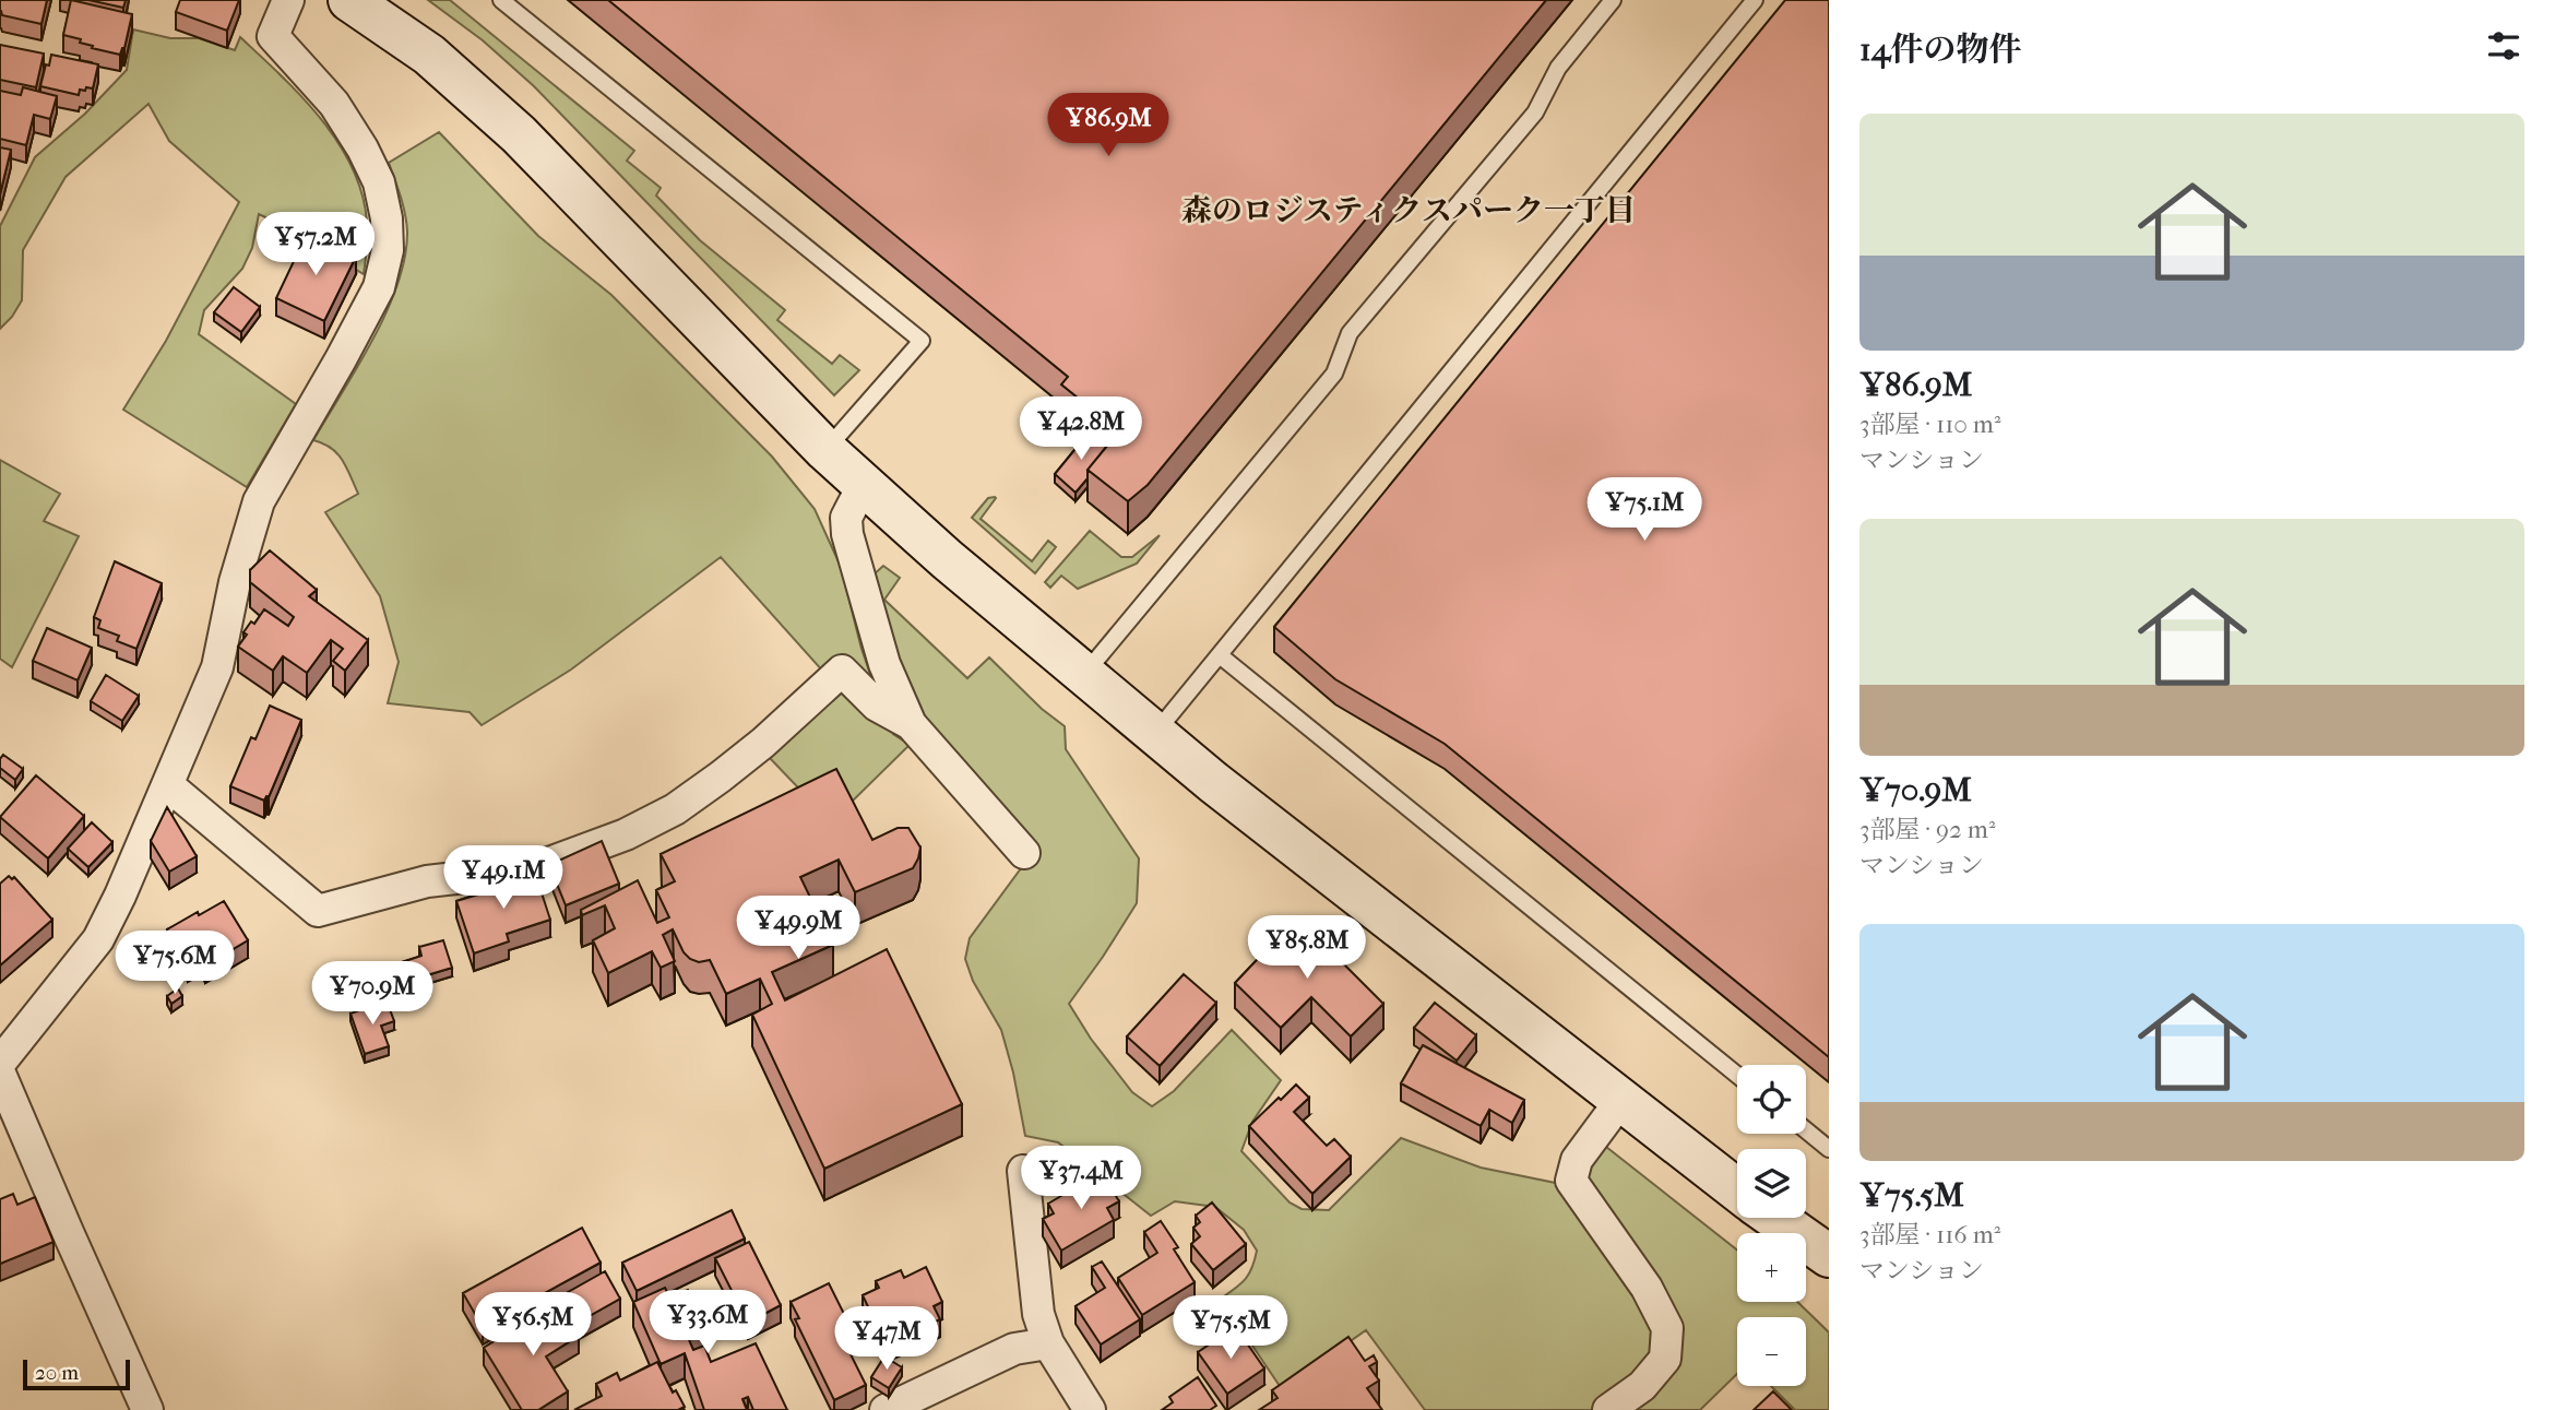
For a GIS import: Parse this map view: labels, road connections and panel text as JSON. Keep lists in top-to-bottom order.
{
  "districts": ["森のロジスティクスパーク一丁目"],
  "scale_bar": "20 m",
  "page": {
    "heading": "14件の物件",
    "list": [
      {
        "name": "¥86.9M",
        "note": "3部屋 · 110 m² · マンション"
      },
      {
        "name": "¥70.9M",
        "note": "3部屋 · 92 m² · マンション"
      },
      {
        "name": "¥75.5M",
        "note": "3部屋 · 116 m² · マンション"
      }
    ],
    "price": [
      "¥86.9M",
      "¥57.2M",
      "¥42.8M",
      "¥75.1M",
      "¥49.1M",
      "¥49.9M",
      "¥85.8M",
      "¥75.6M",
      "¥70.9M",
      "¥37.4M",
      "¥33.6M",
      "¥56.5M",
      "¥75.5M",
      "¥47M"
    ],
    "map_buttons": ["+", "−"],
    "scale": "20 m"
  }
}
